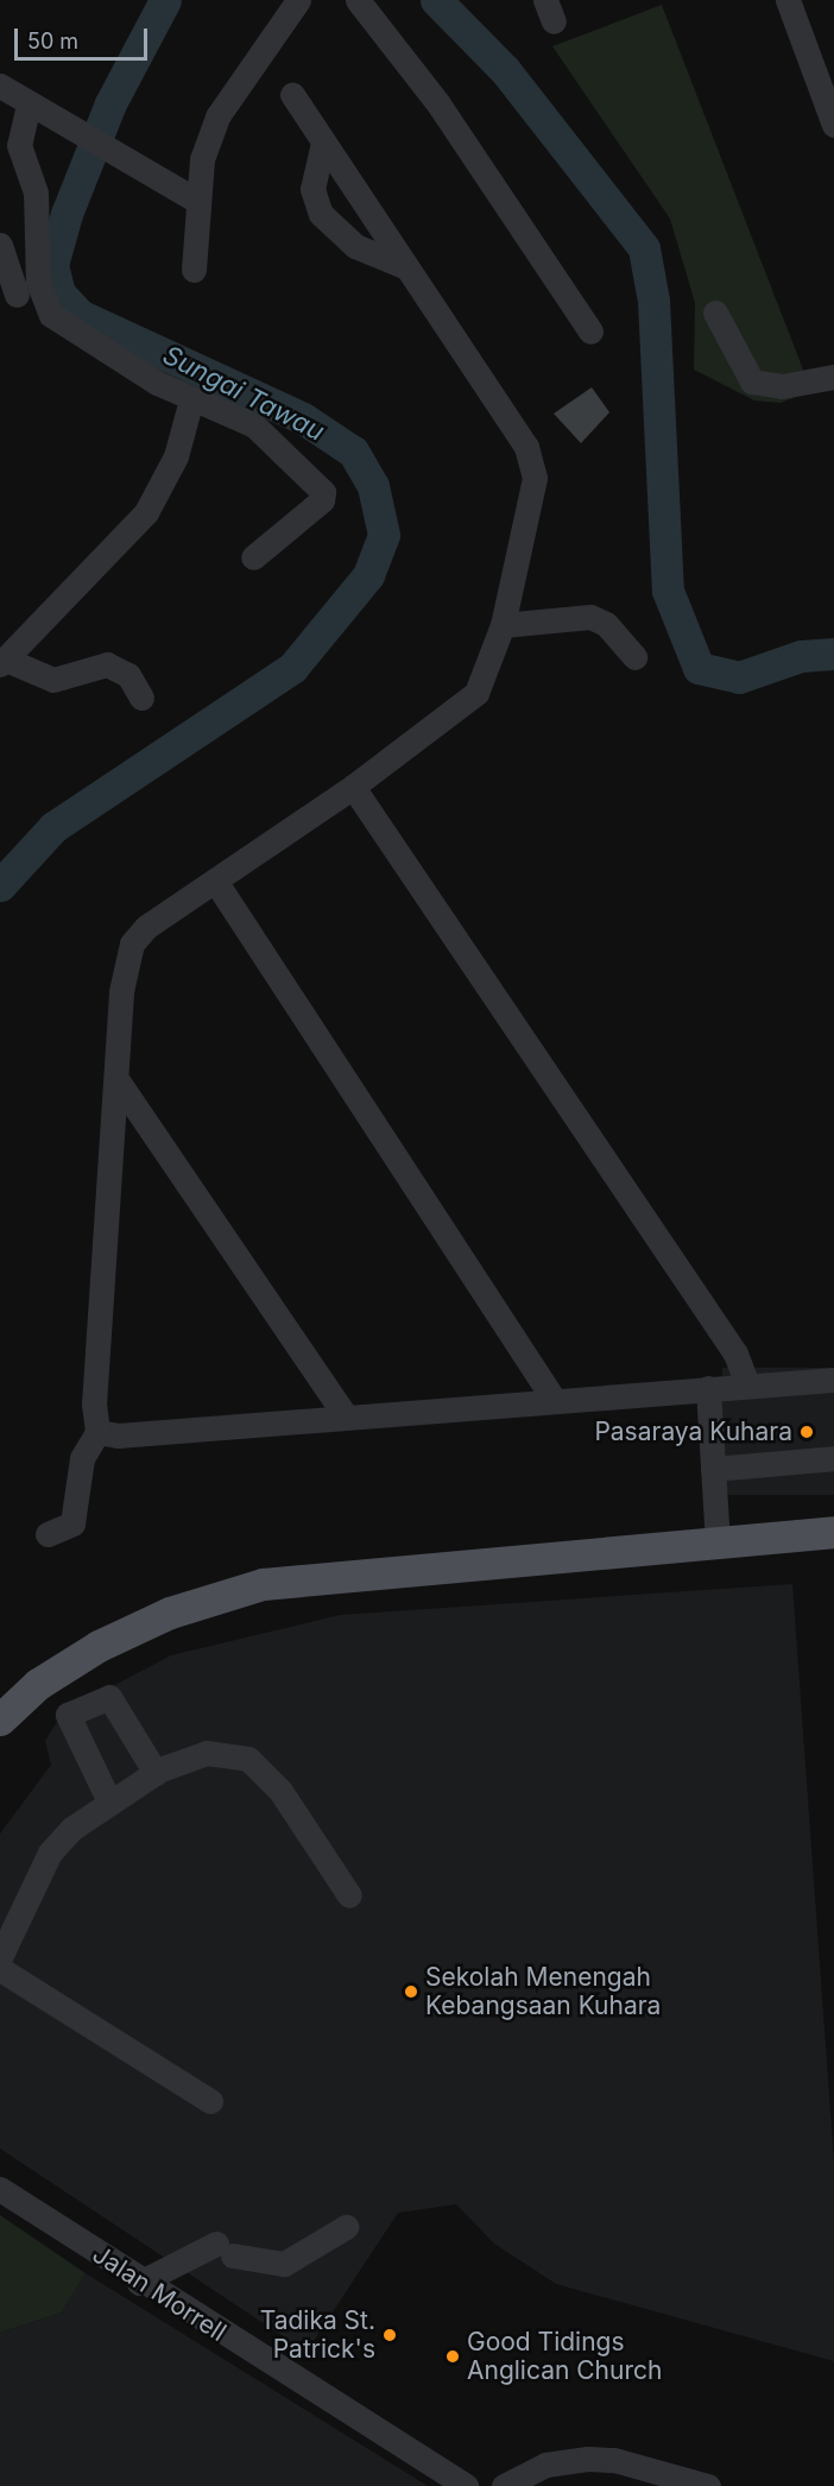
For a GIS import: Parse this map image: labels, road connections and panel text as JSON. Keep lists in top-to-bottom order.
{
  "streets": {
    "street": ["Jalan Morrell"]
  },
  "water": ["Sungai Tawau"],
  "places": [
    "Pasaraya Kuhara",
    "Sekolah Menengah Kebangsaan Kuhara",
    "Tadika St. Patrick's",
    "Good Tidings Anglican Church"
  ],
  "scale_bar": "50 m"
}
